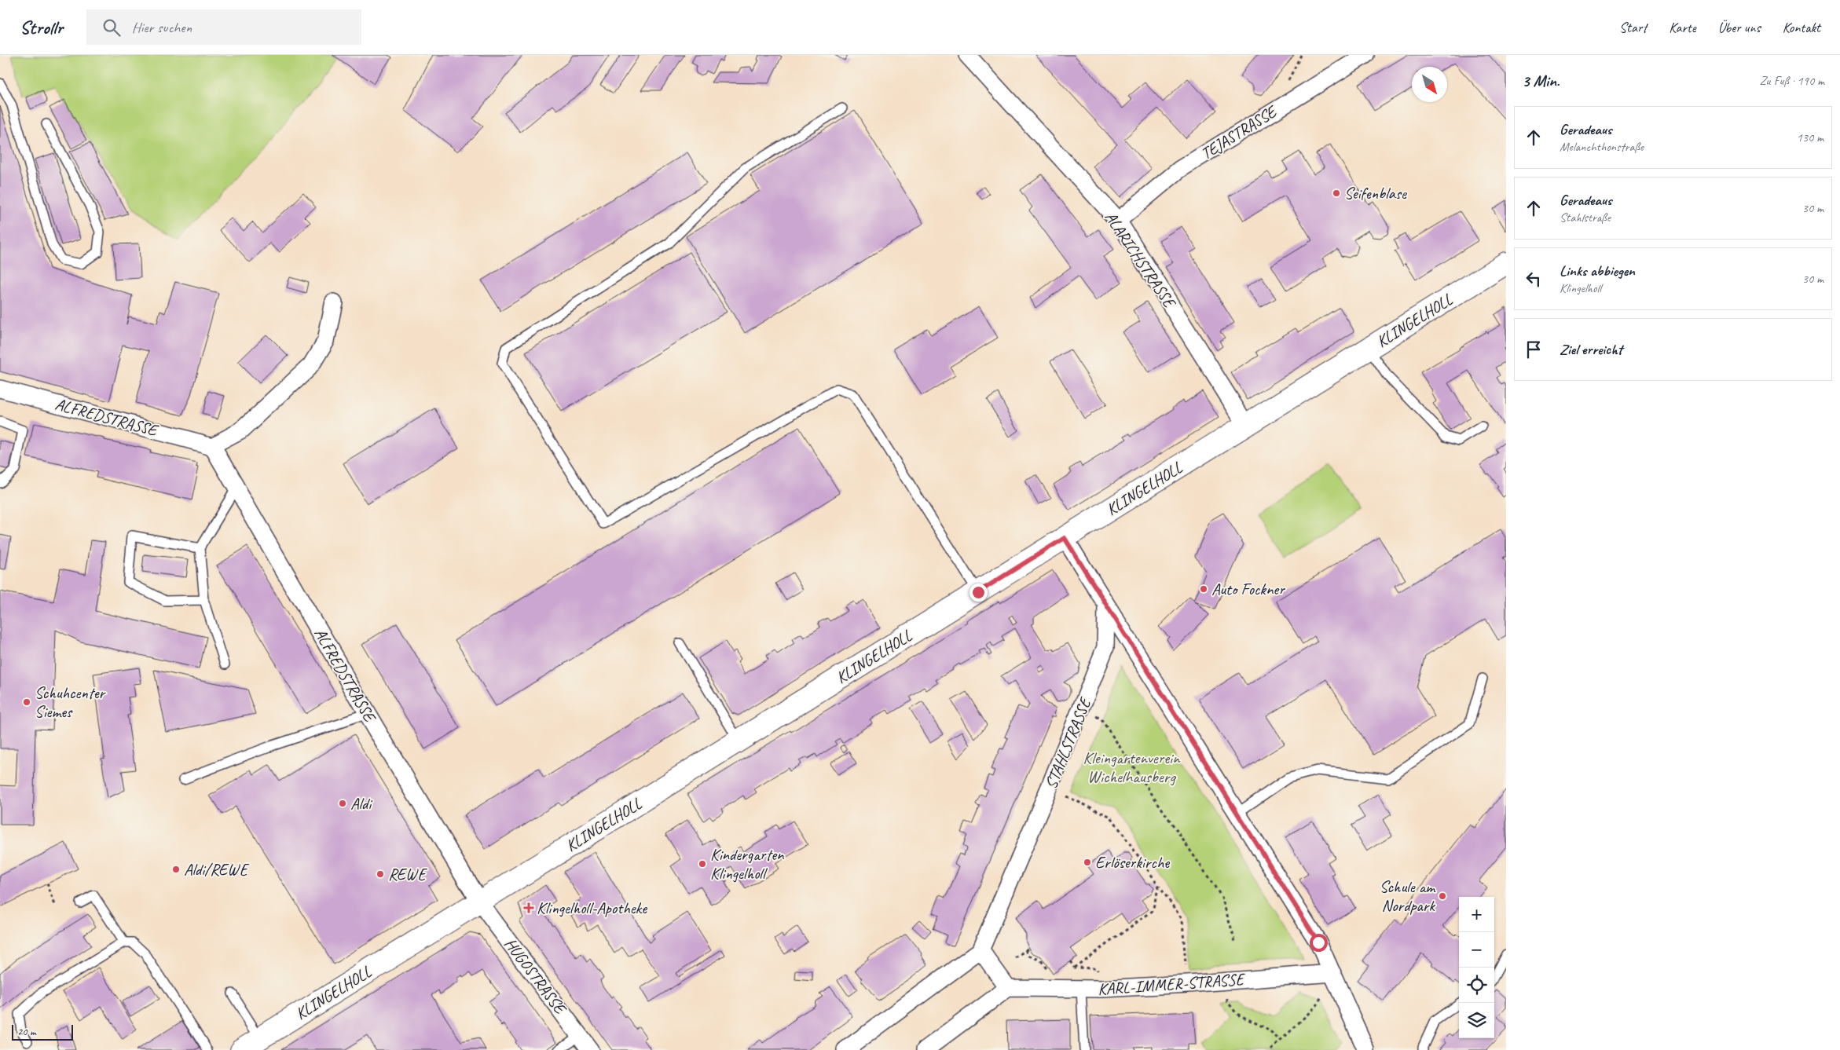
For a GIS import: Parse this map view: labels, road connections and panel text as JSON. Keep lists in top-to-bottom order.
{
  "streets": {
    "street": [
      "TEJASTRASSE",
      "ALARICHSTRASSE",
      "KLINGELHOLL",
      "ALFREDSTRASSE",
      "STAHLSTRASSE",
      "HUGOSTRASSE",
      "KARL-IMMER-STRASSE"
    ]
  },
  "crossings": [
    ["TEJASTRASSE", "ALARICHSTRASSE"],
    ["ALARICHSTRASSE", "KLINGELHOLL"],
    ["KLINGELHOLL", "ALFREDSTRASSE"],
    ["KLINGELHOLL", "HUGOSTRASSE"],
    ["ALFREDSTRASSE", "HUGOSTRASSE"]
  ],
  "parks": ["Kleingartenverein Wichelhausberg"],
  "places": {
    "other": [
      "Seifenblase",
      "Auto Fockner",
      "Schuhcenter Siemes",
      "Aldi",
      "Erlöserkirche",
      "Kindergarten Klingelholl",
      "Aldi/REWE",
      "REWE",
      "Schule am Nordpark"
    ],
    "health": ["Klingelholl-Apotheke"]
  },
  "scale_bar": "20 m",
  "north": "bottom right",
  "page": {
    "header": "Strollr",
    "search": "Hier suchen",
    "nav": [
      "Start",
      "Karte",
      "Über uns",
      "Kontakt"
    ],
    "heading": ["3 Min.", "Zu Fuß · 190 m"],
    "list": [
      ["Geradeaus", "Melanchthonstraße", "130 m"],
      ["Geradeaus", "Stahlstraße", "30 m"],
      ["Links abbiegen", "Klingelholl", "30 m"],
      "Ziel erreicht"
    ],
    "map_buttons": ["+", "−"],
    "scale": "20 m"
  }
}
